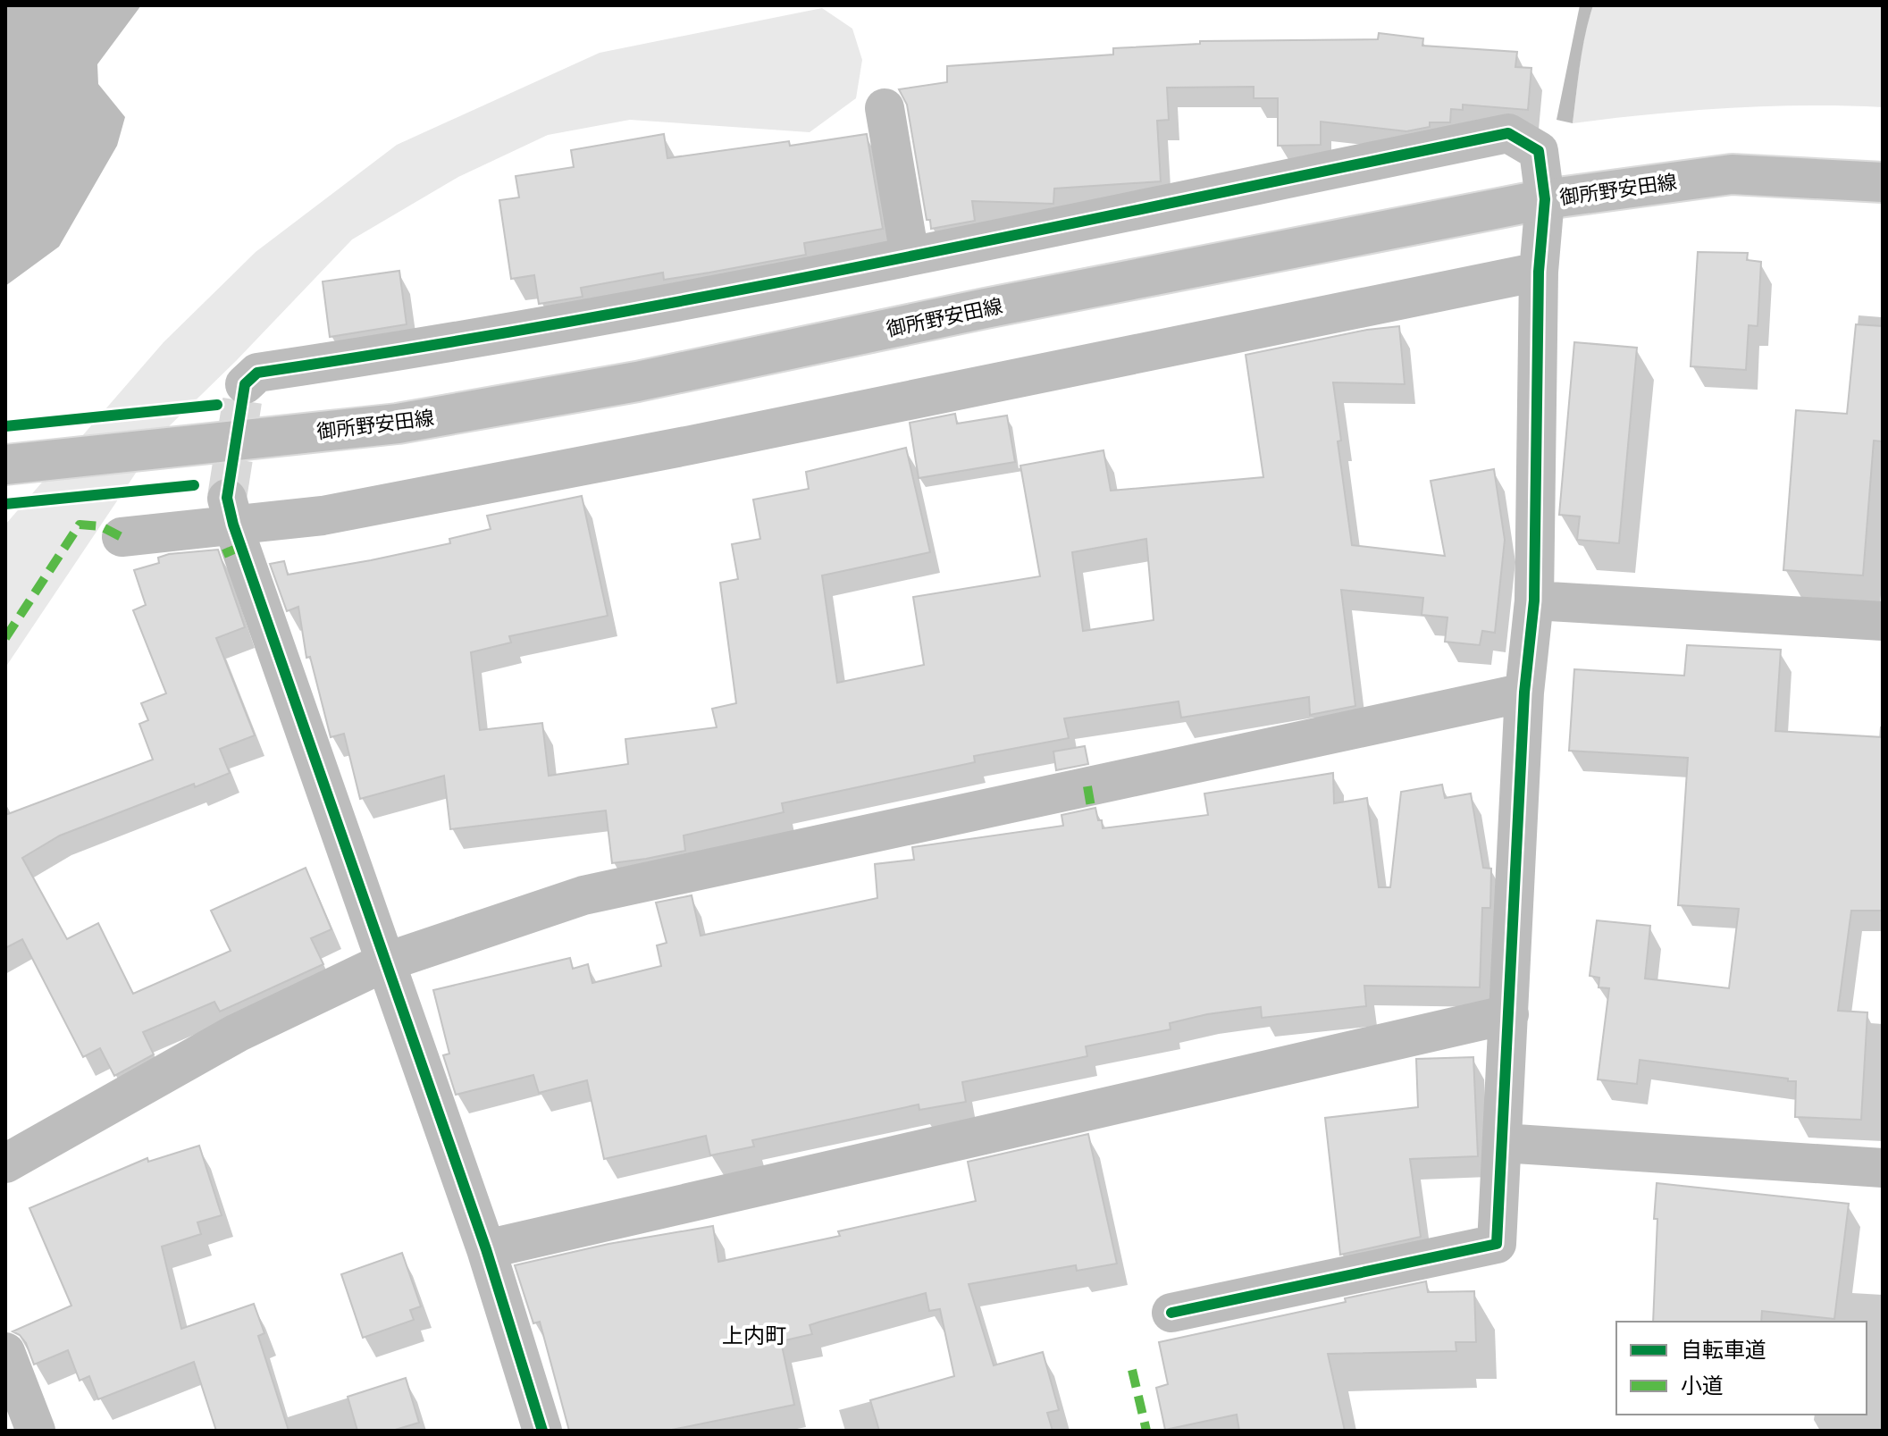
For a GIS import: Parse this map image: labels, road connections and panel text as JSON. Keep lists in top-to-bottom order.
{
  "streets": {
    "street": ["御所野安田線"]
  },
  "districts": ["上内町"],
  "legend": ["自転車道", "小道"]
}
